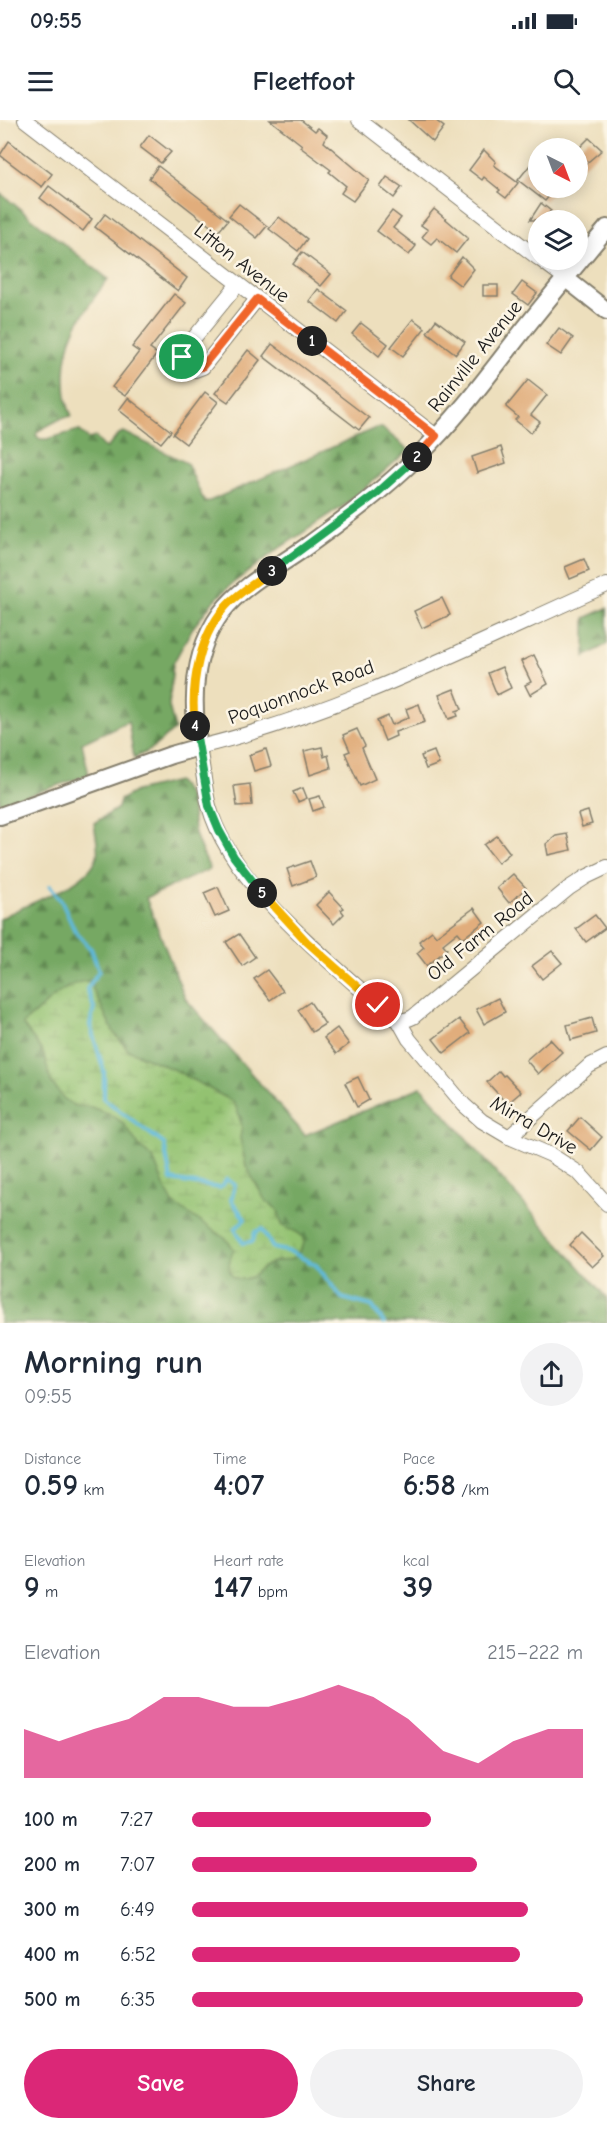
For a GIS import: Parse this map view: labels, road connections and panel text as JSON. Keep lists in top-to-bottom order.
{
  "streets": {
    "main road": ["Rainville Avenue", "Poquonnock Road"],
    "street": ["Litton Avenue", "Old Farm Road", "Mirra Drive"]
  },
  "crossings": [
    ["Litton Avenue", "Rainville Avenue"],
    ["Rainville Avenue", "Poquonnock Road"],
    ["Old Farm Road", "Mirra Drive"]
  ],
  "north": "bottom right",
  "page": {
    "status": "09:55",
    "header": "Fleetfoot",
    "pins": [
      "1",
      "2",
      "3",
      "4",
      "5"
    ],
    "heading": ["Morning run", "09:55"],
    "stats": [
      ["Distance", "0.59 km"],
      ["Time", "4:07"],
      ["Pace", "6:58 /km"],
      ["Elevation", "9 m"],
      ["Heart rate", "147 bpm"],
      ["kcal", "39"]
    ],
    "chart": ["Elevation", "215–222 m"],
    "list": [
      {
        "name": "100 m",
        "note": "7:27"
      },
      {
        "name": "200 m",
        "note": "7:07"
      },
      {
        "name": "300 m",
        "note": "6:49"
      },
      {
        "name": "400 m",
        "note": "6:52"
      },
      {
        "name": "500 m",
        "note": "6:35"
      }
    ],
    "buttons": ["Save", "Share"]
  }
}
